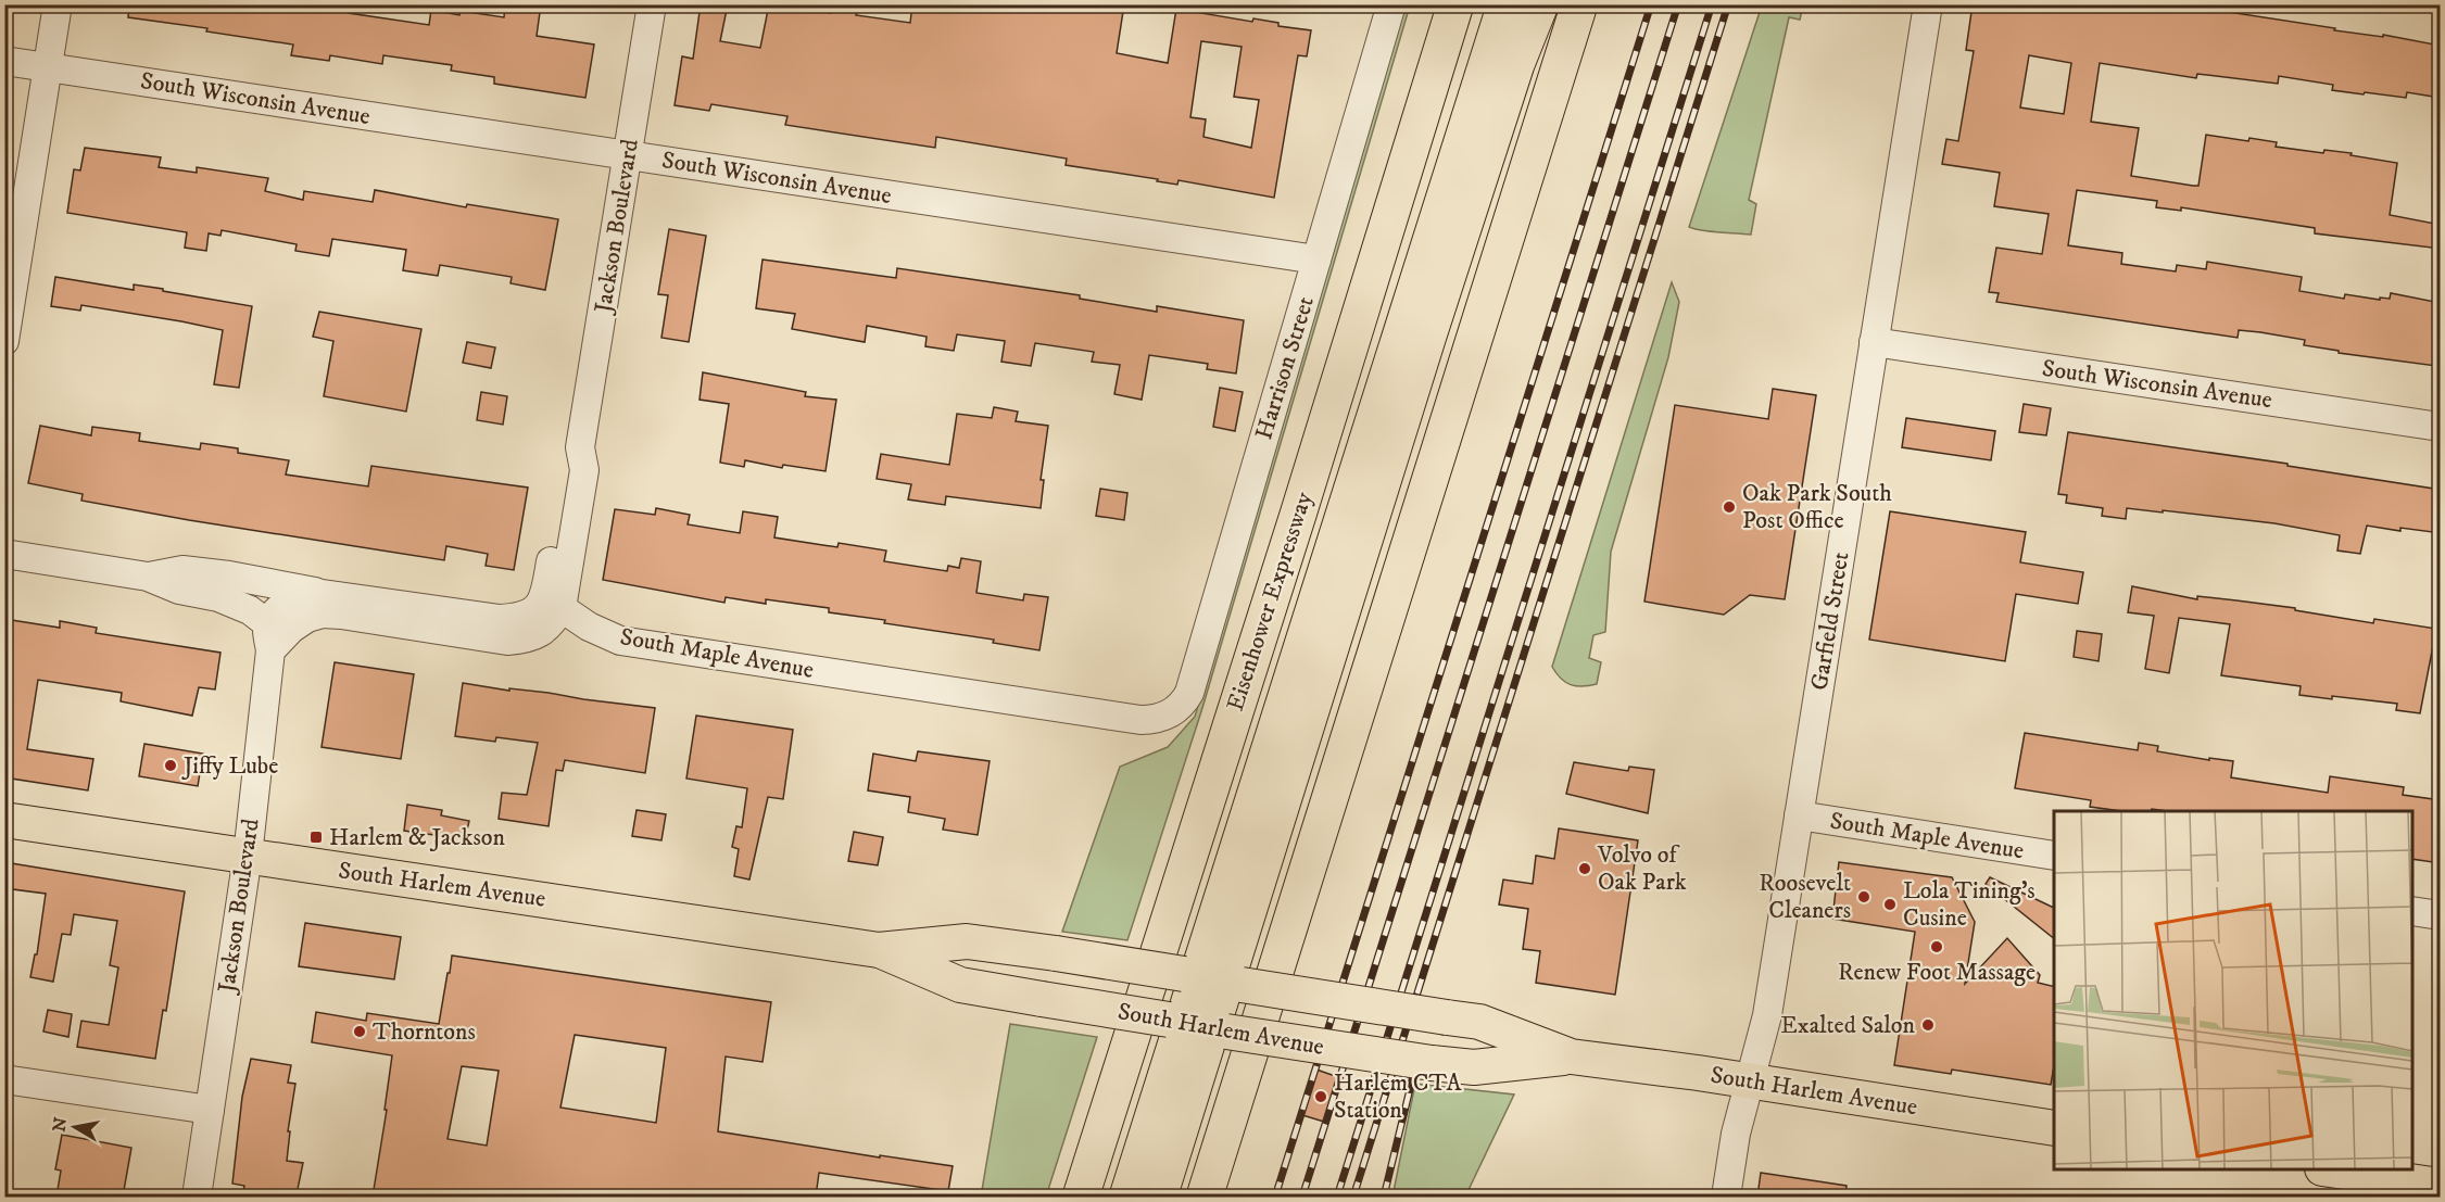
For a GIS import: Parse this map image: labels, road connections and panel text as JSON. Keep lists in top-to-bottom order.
{
  "streets": {
    "highway": ["Eisenhower Expressway"],
    "main road": ["South Harlem Avenue"],
    "street": [
      "South Wisconsin Avenue",
      "Jackson Boulevard",
      "Harrison Street",
      "Garfield Street",
      "South Maple Avenue"
    ]
  },
  "crossings": [
    ["South Wisconsin Avenue", "Jackson Boulevard"],
    ["South Wisconsin Avenue", "Harrison Street"],
    ["South Wisconsin Avenue", "Garfield Street"],
    ["Jackson Boulevard", "South Maple Avenue"],
    ["Jackson Boulevard", "South Harlem Avenue"],
    ["Harrison Street", "South Maple Avenue"],
    ["Garfield Street", "South Maple Avenue"],
    ["Garfield Street", "South Harlem Avenue"]
  ],
  "places": {
    "other": [
      "Oak Park South Post Office",
      "Jiffy Lube",
      "Volvo of Oak Park",
      "Roosevelt Cleaners",
      "Lola Tining's Cusine",
      "Renew Foot Massage",
      "Exalted Salon",
      "Thorntons",
      "Harlem CTA Station"
    ],
    "transit": ["Harlem & Jackson"]
  },
  "north": "left"
}
